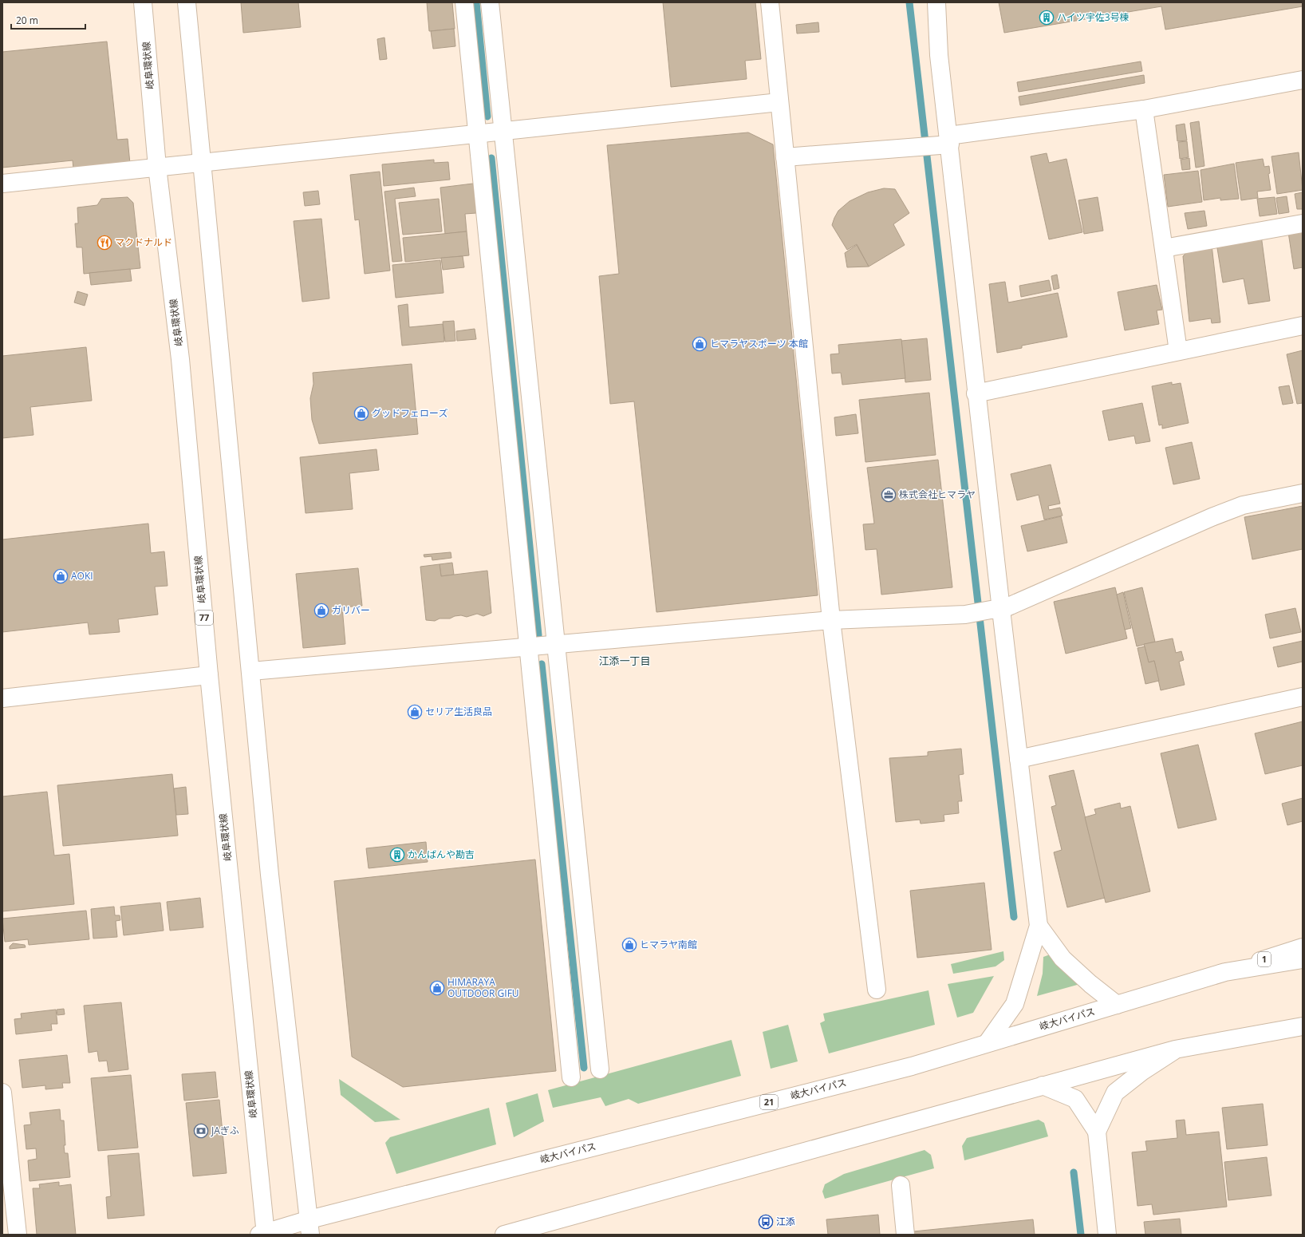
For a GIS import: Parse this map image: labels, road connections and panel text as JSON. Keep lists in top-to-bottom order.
{
  "streets": {
    "main road": [
      "岐阜環状線",
      "77",
      "1",
      "岐大バイパス",
      "21"
    ]
  },
  "crossings": [
    ["岐阜環状線", "岐大バイパス"],
    ["1", "岐大バイパス"]
  ],
  "districts": ["江添一丁目"],
  "places": {
    "building": ["ハイツ宇佐3号棟", "かんばんや勘吉"],
    "restaurant": ["マクドナルド"],
    "shop": [
      "ヒマラヤスポーツ 本館",
      "グッドフェローズ",
      "AOKI",
      "ガリバー",
      "セリア生活良品",
      "ヒマラヤ南館",
      "HIMARAYA OUTDOOR GIFU"
    ],
    "office": ["株式会社ヒマラヤ"],
    "bank": ["JAぎふ"],
    "bus stop": ["江添"]
  },
  "scale_bar": "20 m"
}
